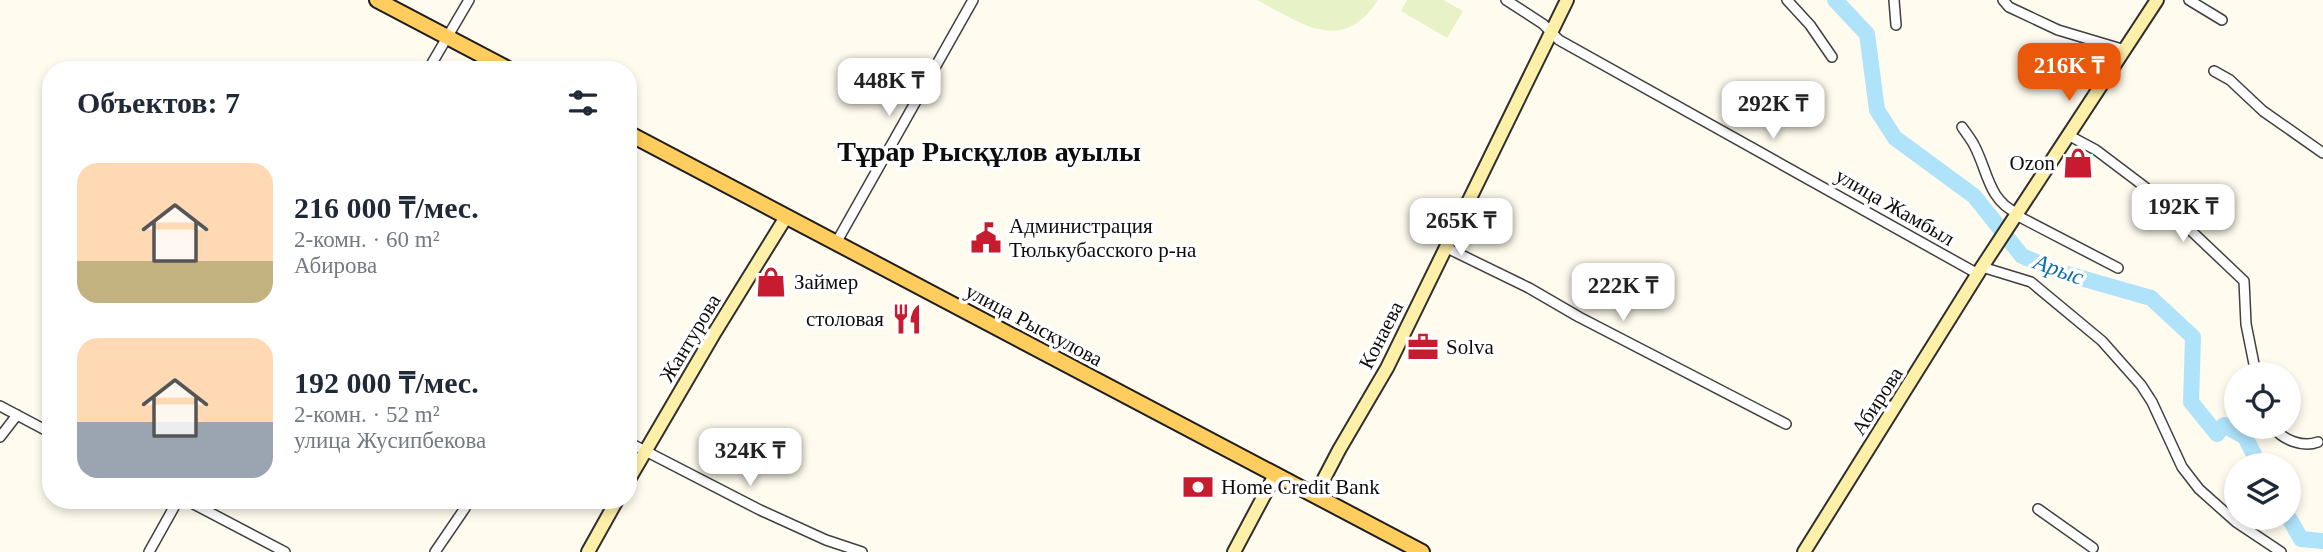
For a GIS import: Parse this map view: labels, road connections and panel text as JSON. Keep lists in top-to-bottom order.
{
  "streets": {
    "main road": ["улица Рыскулова"],
    "street": [
      "улица Жамбыл",
      "Конаева",
      "Жантурова",
      "Абирова"
    ]
  },
  "crossings": [
    ["улица Жамбыл", "Конаева"],
    ["улица Жамбыл", "Абирова"],
    ["улица Рыскулова", "Конаева"],
    ["улица Рыскулова", "Жантурова"]
  ],
  "districts": ["Тұрар Рысқұлов ауылы"],
  "water": ["Арыс"],
  "places": {
    "shop": ["Ozon", "Займер"],
    "public building": ["Администрация Тюлькубасского р-на"],
    "restaurant": ["столовая"],
    "office": ["Solva"],
    "bank": ["Home Credit Bank"]
  },
  "page": {
    "price": [
      "216K ₸",
      "448K ₸",
      "292K ₸",
      "192K ₸",
      "265K ₸",
      "222K ₸",
      "324K ₸"
    ],
    "heading": "Объектов: 7",
    "list": [
      {
        "name": "216 000 ₸/мес.",
        "note": "2-комн. · 60 m² · Абирова"
      },
      {
        "name": "192 000 ₸/мес.",
        "note": "2-комн. · 52 m² · улица Жусипбекова"
      }
    ]
  }
}
